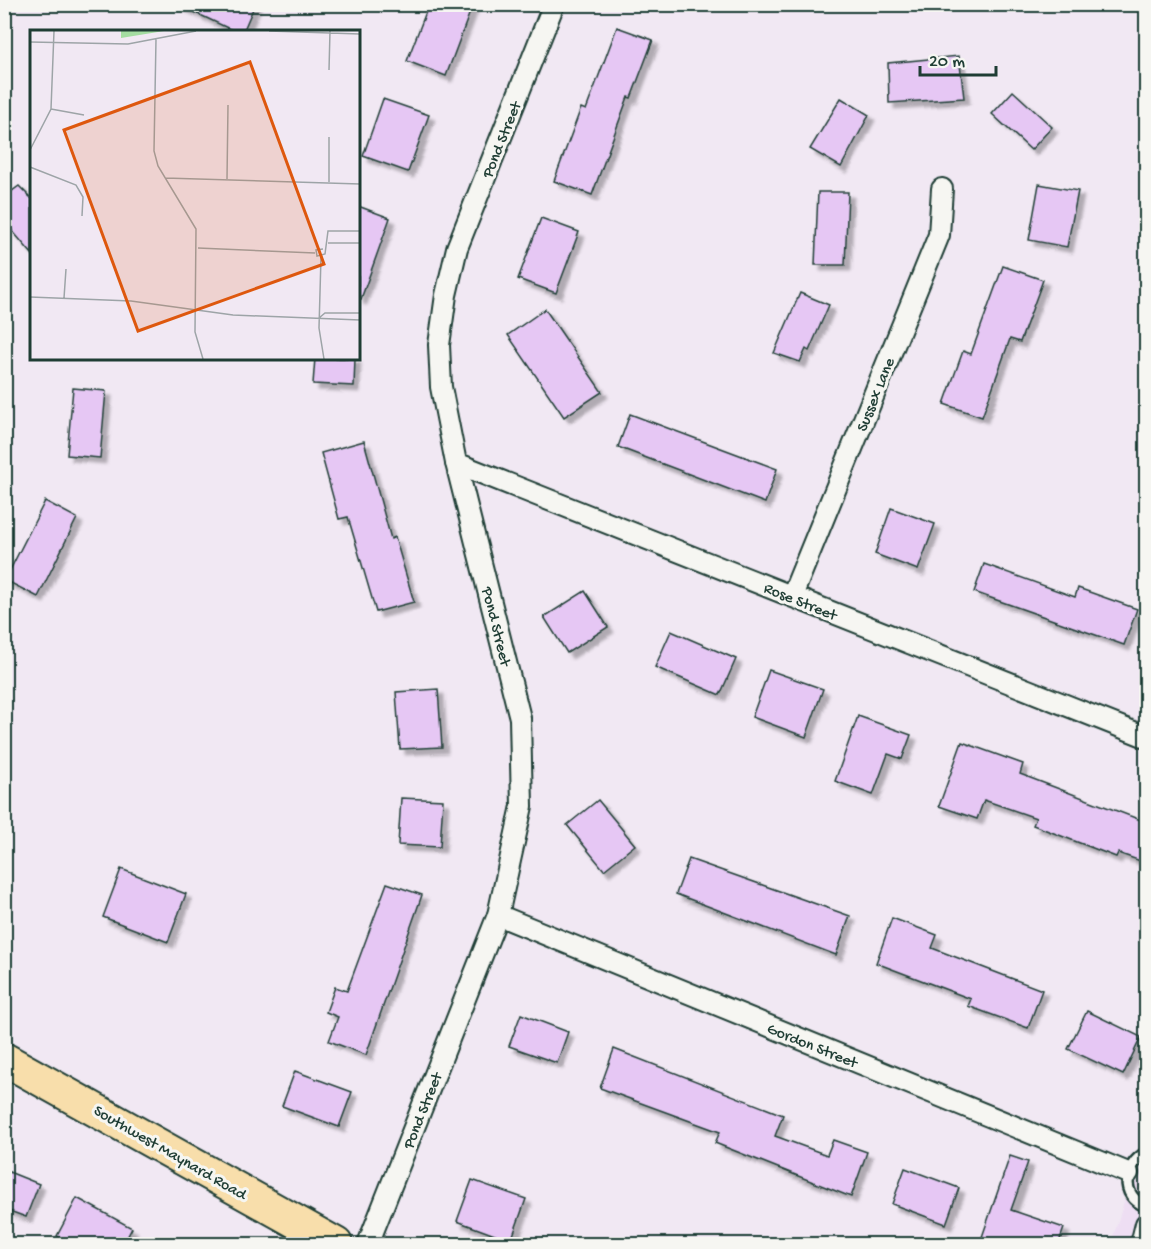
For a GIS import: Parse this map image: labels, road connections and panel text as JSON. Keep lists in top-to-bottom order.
{
  "streets": {
    "main road": ["Southwest Maynard Road"],
    "street": [
      "Pond Street",
      "Sussex Lane",
      "Rose Street",
      "Gordon Street"
    ]
  },
  "crossings": [
    ["Pond Street", "Rose Street"],
    ["Pond Street", "Gordon Street"],
    ["Sussex Lane", "Rose Street"]
  ],
  "scale_bar": "20 m"
}
